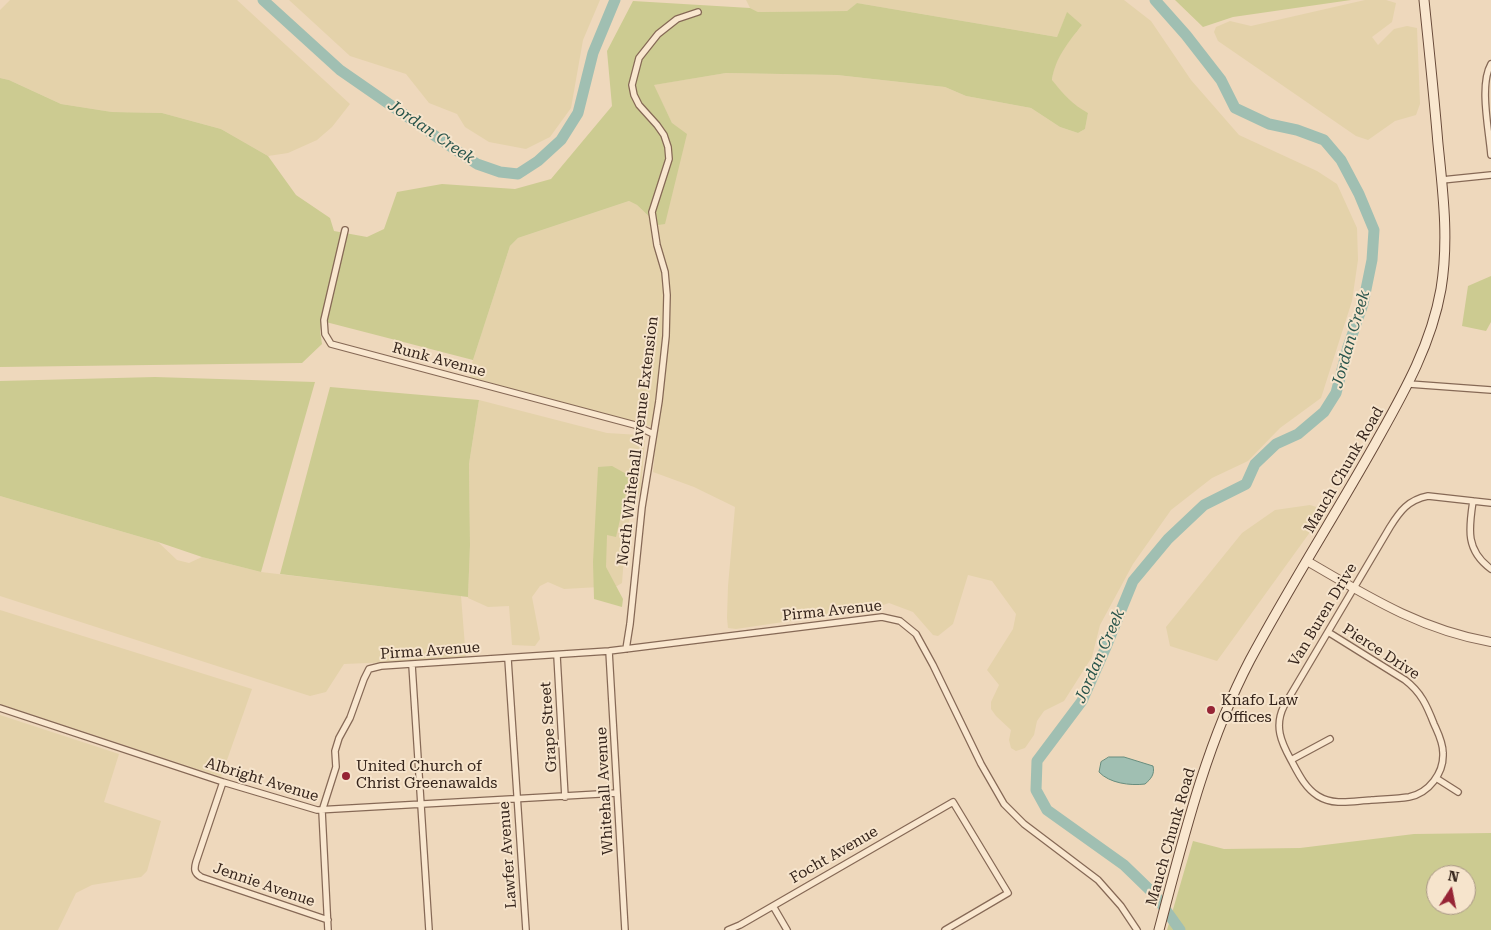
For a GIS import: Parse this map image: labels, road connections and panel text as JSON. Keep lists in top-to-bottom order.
{
  "streets": {
    "main road": ["Mauch Chunk Road"],
    "street": [
      "Runk Avenue",
      "North Whitehall Avenue Extension",
      "Pirma Avenue",
      "Van Buren Drive",
      "Pierce Drive",
      "Grape Street",
      "Albright Avenue",
      "Whitehall Avenue",
      "Lawfer Avenue",
      "Focht Avenue",
      "Jennie Avenue"
    ]
  },
  "crossings": [
    ["Runk Avenue", "North Whitehall Avenue Extension"],
    ["North Whitehall Avenue Extension", "Pirma Avenue"],
    ["Pirma Avenue", "Grape Street"],
    ["Pirma Avenue", "Albright Avenue"],
    ["Pirma Avenue", "Whitehall Avenue"],
    ["Pirma Avenue", "Lawfer Avenue"],
    ["Van Buren Drive", "Pierce Drive"],
    ["Grape Street", "Albright Avenue"],
    ["Albright Avenue", "Whitehall Avenue"],
    ["Albright Avenue", "Lawfer Avenue"],
    ["Albright Avenue", "Jennie Avenue"]
  ],
  "water": ["Jordan Creek"],
  "places": ["Knafo Law Offices", "United Church of Christ Greenawalds"],
  "north": "top"
}
